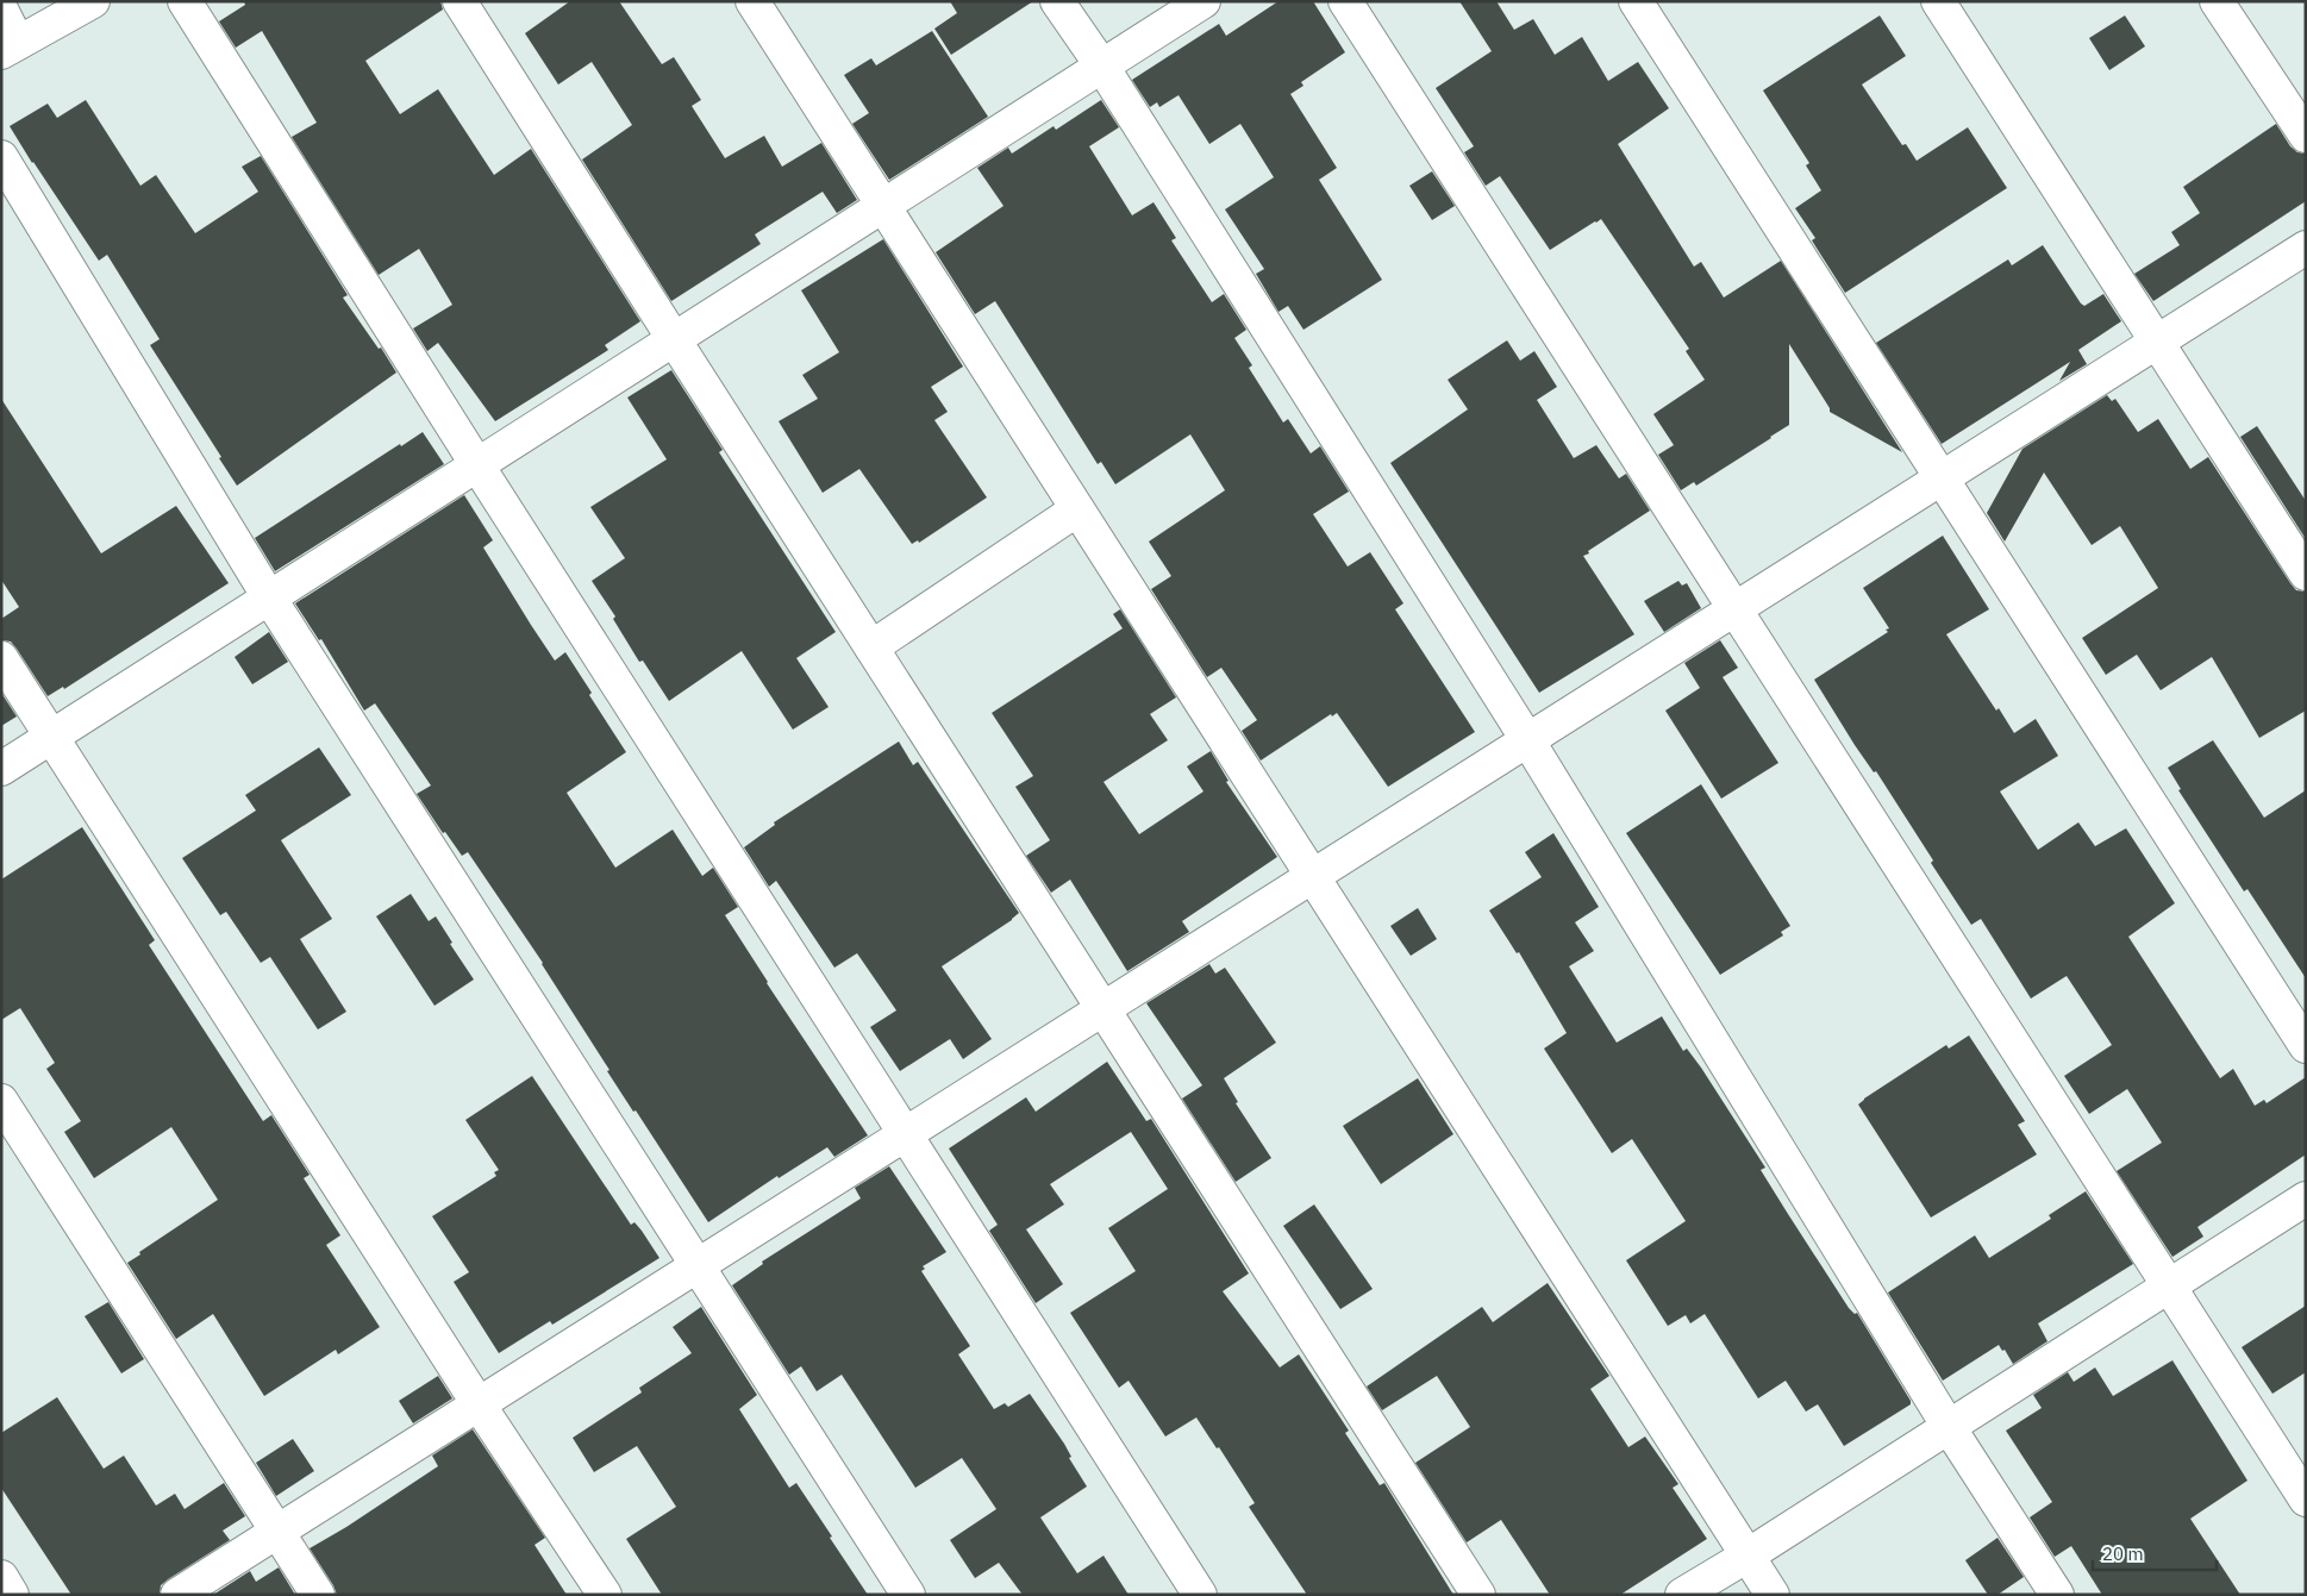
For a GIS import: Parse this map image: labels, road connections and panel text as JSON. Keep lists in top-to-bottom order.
{
  "scale_bar": "20 m"
}
